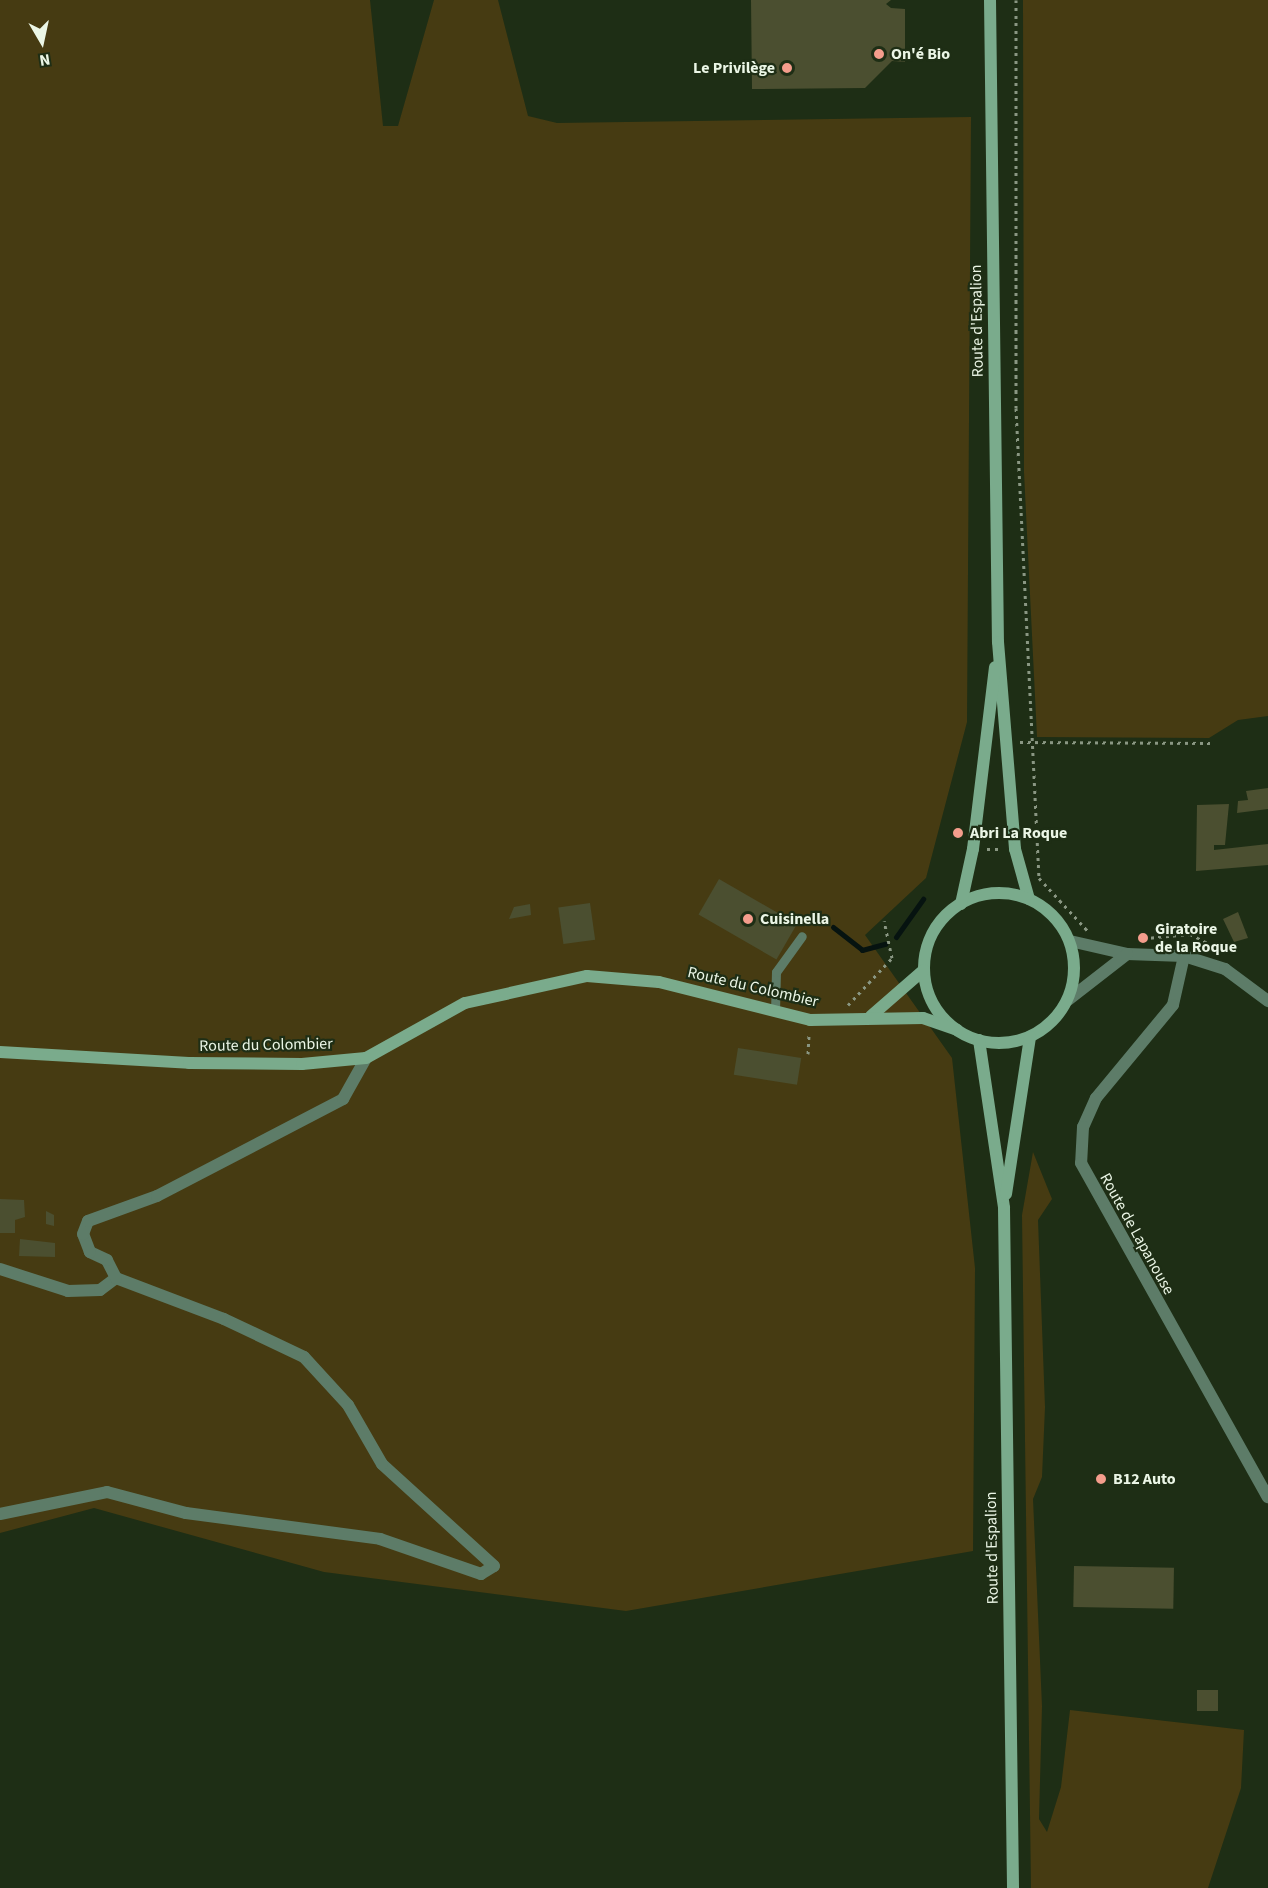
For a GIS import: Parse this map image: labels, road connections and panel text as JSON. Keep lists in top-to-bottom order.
{
  "streets": {
    "main road": ["Route d'Espalion", "Route du Colombier"],
    "street": ["Route de Lapanouse"]
  },
  "crossings": [
    ["Route d'Espalion", "Route du Colombier"]
  ],
  "places": [
    "On'é Bio",
    "Le Privilège",
    "Abri La Roque",
    "Cuisinella",
    "Giratoire de la Roque",
    "B12 Auto"
  ],
  "north": "bottom"
}
